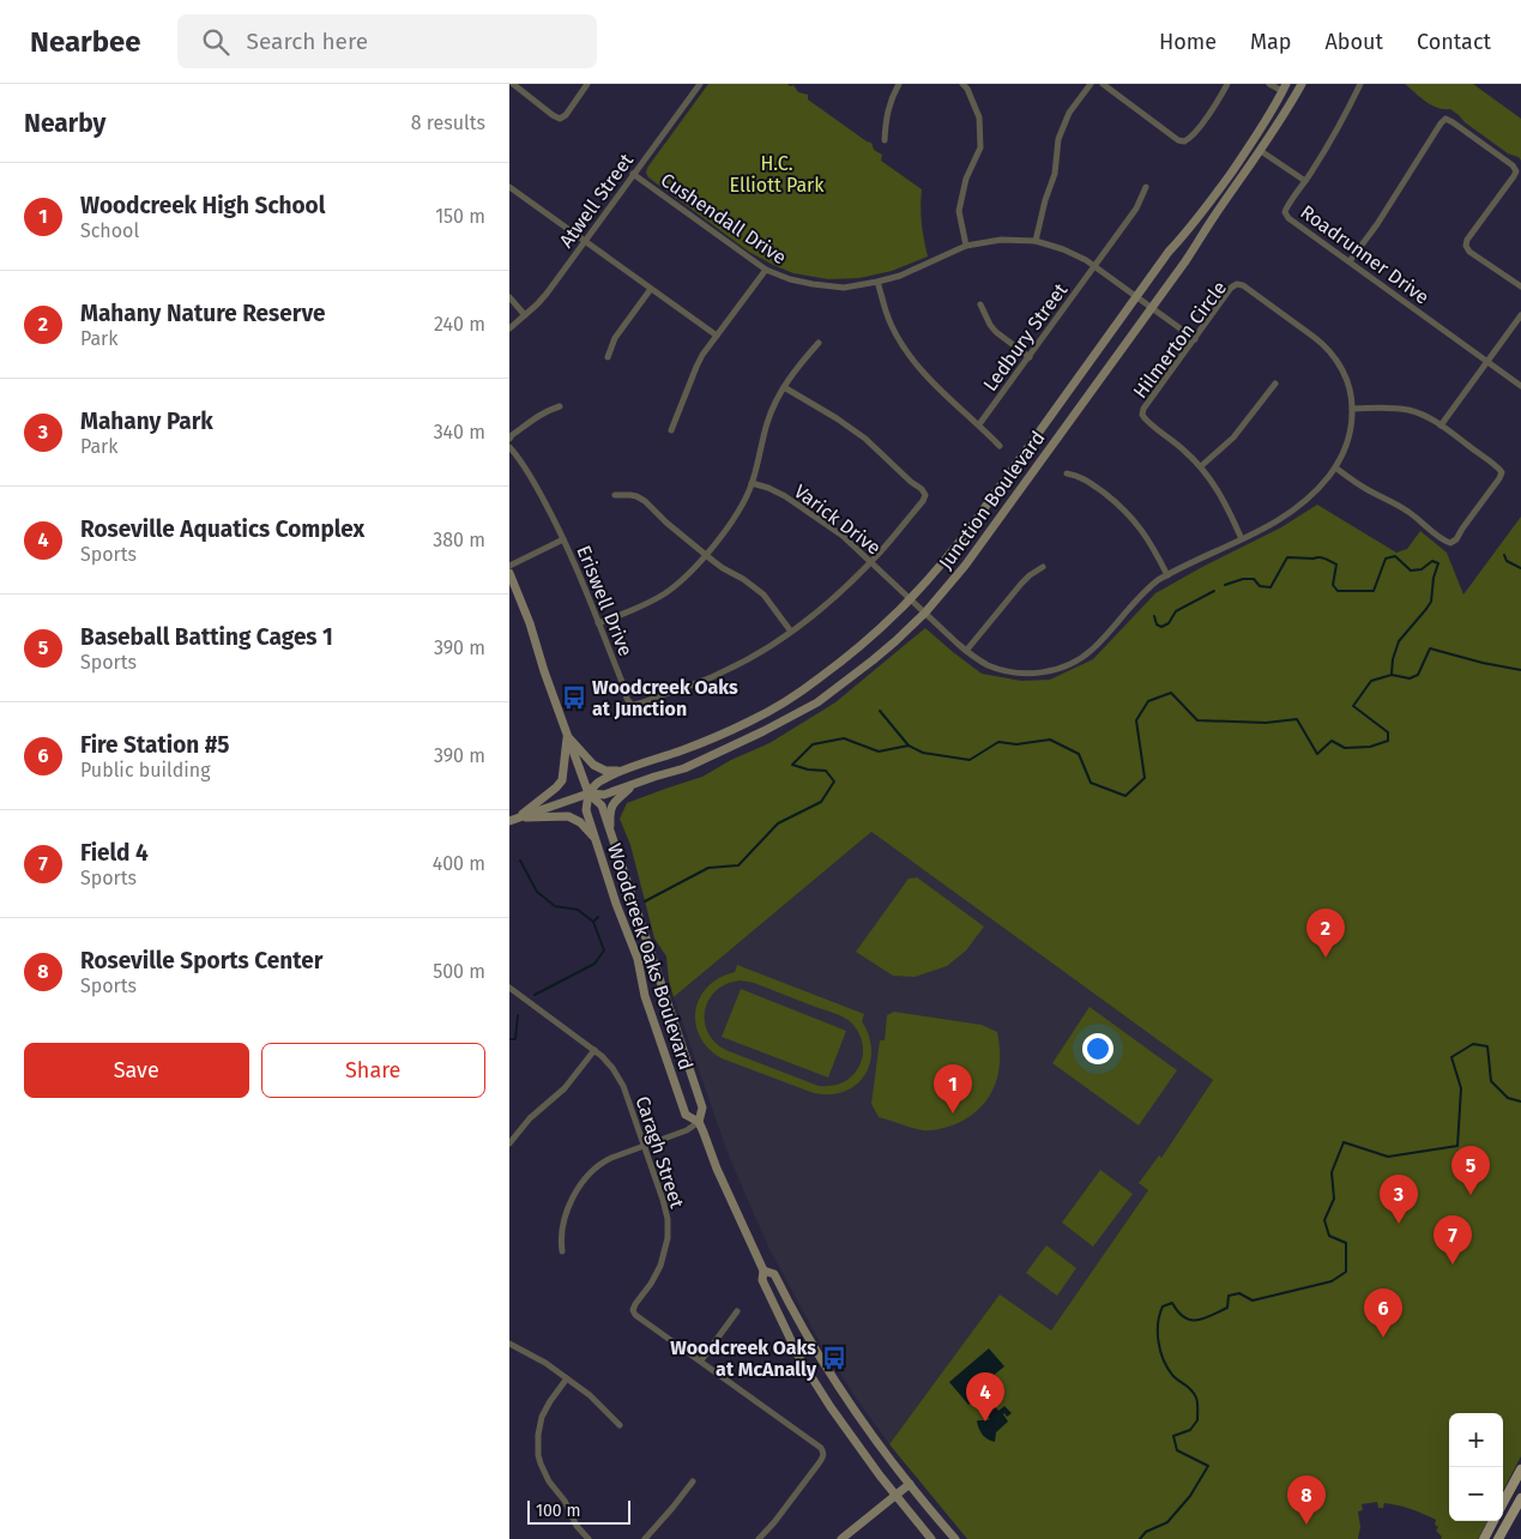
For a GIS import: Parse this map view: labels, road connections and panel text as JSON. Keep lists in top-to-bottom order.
{
  "streets": {
    "main road": ["Junction Boulevard", "Woodcreek Oaks Boulevard"],
    "street": [
      "Atwell Street",
      "Cushendall Drive",
      "Roadrunner Drive",
      "Ledbury Street",
      "Hilmerton Circle",
      "Varick Drive",
      "Eriswell Drive",
      "Caragh Street"
    ]
  },
  "crossings": [
    ["Atwell Street", "Cushendall Drive"],
    ["Cushendall Drive", "Ledbury Street"],
    ["Cushendall Drive", "Hilmerton Circle"],
    ["Cushendall Drive", "Junction Boulevard"],
    ["Hilmerton Circle", "Varick Drive"],
    ["Junction Boulevard", "Varick Drive"],
    ["Junction Boulevard", "Woodcreek Oaks Boulevard"]
  ],
  "parks": ["H.C. Elliott Park"],
  "places": {
    "bus stop": ["Woodcreek Oaks at Junction", "Woodcreek Oaks at McAnally"]
  },
  "scale_bar": "100 m",
  "page": {
    "header": "Nearbee",
    "search": "Search here",
    "nav": [
      "Home",
      "Map",
      "About",
      "Contact"
    ],
    "heading": ["Nearby", "8 results"],
    "list": [
      {
        "mark": "1",
        "name": "Woodcreek High School",
        "note": "School",
        "value": "150 m"
      },
      {
        "mark": "2",
        "name": "Mahany Nature Reserve",
        "note": "Park",
        "value": "240 m"
      },
      {
        "mark": "3",
        "name": "Mahany Park",
        "note": "Park",
        "value": "340 m"
      },
      {
        "mark": "4",
        "name": "Roseville Aquatics Complex",
        "note": "Sports",
        "value": "380 m"
      },
      {
        "mark": "5",
        "name": "Baseball Batting Cages 1",
        "note": "Sports",
        "value": "390 m"
      },
      {
        "mark": "6",
        "name": "Fire Station #5",
        "note": "Public building",
        "value": "390 m"
      },
      {
        "mark": "7",
        "name": "Field 4",
        "note": "Sports",
        "value": "400 m"
      },
      {
        "mark": "8",
        "name": "Roseville Sports Center",
        "note": "Sports",
        "value": "500 m"
      }
    ],
    "pins": [
      "2",
      "1",
      "5",
      "3",
      "7",
      "6",
      "4",
      "8"
    ],
    "buttons": ["Save", "Share"],
    "map_buttons": ["+", "−"],
    "scale": "100 m"
  }
}
